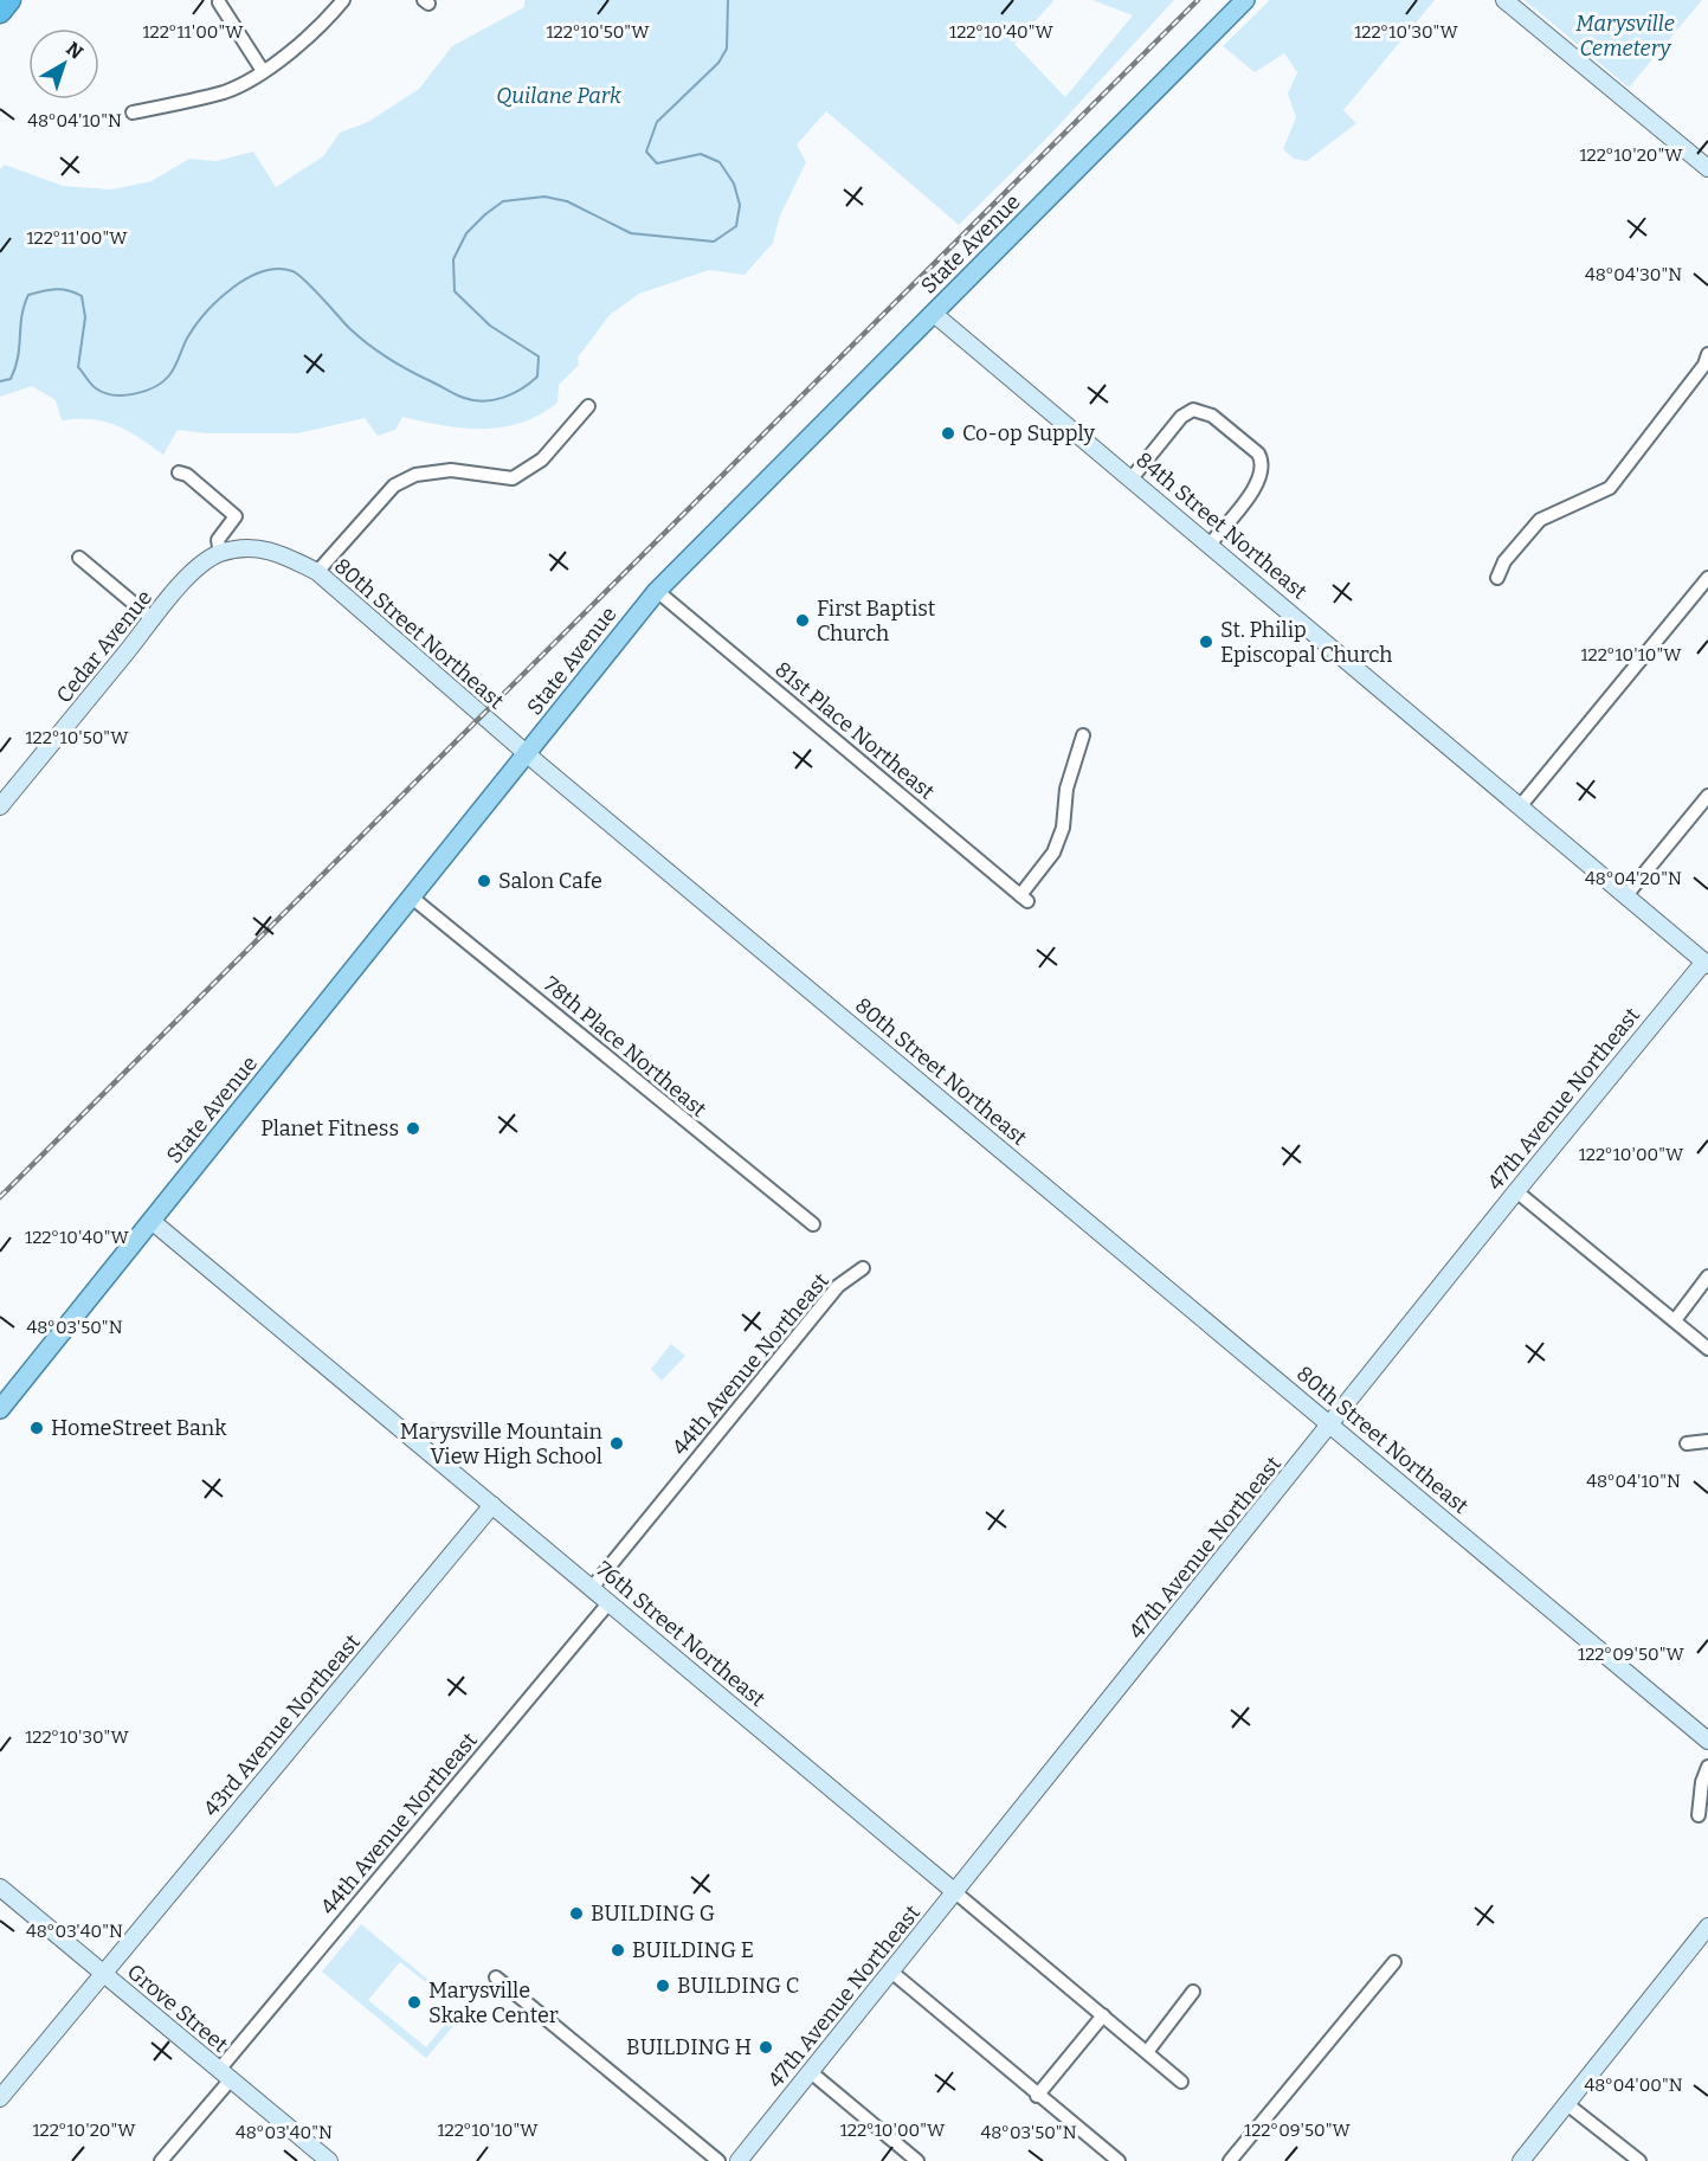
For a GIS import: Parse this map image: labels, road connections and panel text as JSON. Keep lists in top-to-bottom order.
{
  "streets": {
    "main road": ["State Avenue"],
    "street": [
      "84th Street Northeast",
      "80th Street Northeast",
      "Cedar Avenue",
      "81st Place Northeast",
      "78th Place Northeast",
      "47th Avenue Northeast",
      "44th Avenue Northeast",
      "76th Street Northeast",
      "43rd Avenue Northeast",
      "Grove Street"
    ]
  },
  "crossings": [
    ["State Avenue", "84th Street Northeast"],
    ["State Avenue", "80th Street Northeast"],
    ["State Avenue", "81st Place Northeast"],
    ["State Avenue", "78th Place Northeast"],
    ["State Avenue", "76th Street Northeast"],
    ["84th Street Northeast", "47th Avenue Northeast"],
    ["80th Street Northeast", "Cedar Avenue"],
    ["80th Street Northeast", "47th Avenue Northeast"],
    ["47th Avenue Northeast", "76th Street Northeast"],
    ["44th Avenue Northeast", "76th Street Northeast"],
    ["44th Avenue Northeast", "Grove Street"],
    ["76th Street Northeast", "43rd Avenue Northeast"],
    ["43rd Avenue Northeast", "Grove Street"]
  ],
  "parks": ["Marysville Cemetery", "Quilane Park"],
  "places": [
    "Co-op Supply",
    "First Baptist Church",
    "St. Philip Episcopal Church",
    "Salon Cafe",
    "Planet Fitness",
    "HomeStreet Bank",
    "Marysville Mountain View High School",
    "BUILDING G",
    "BUILDING E",
    "BUILDING C",
    "Marysville Skake Center",
    "BUILDING H"
  ],
  "north": "top right",
  "coordinates": [
    "122°11'00\"W",
    "122°10'50\"W",
    "122°10'40\"W",
    "122°10'30\"W",
    "48°04'10\"N",
    "122°10'20\"W",
    "48°04'30\"N",
    "122°10'10\"W",
    "48°04'20\"N",
    "122°10'00\"W",
    "48°03'50\"N",
    "122°09'50\"W",
    "48°03'40\"N",
    "48°04'00\"N"
  ]
}
